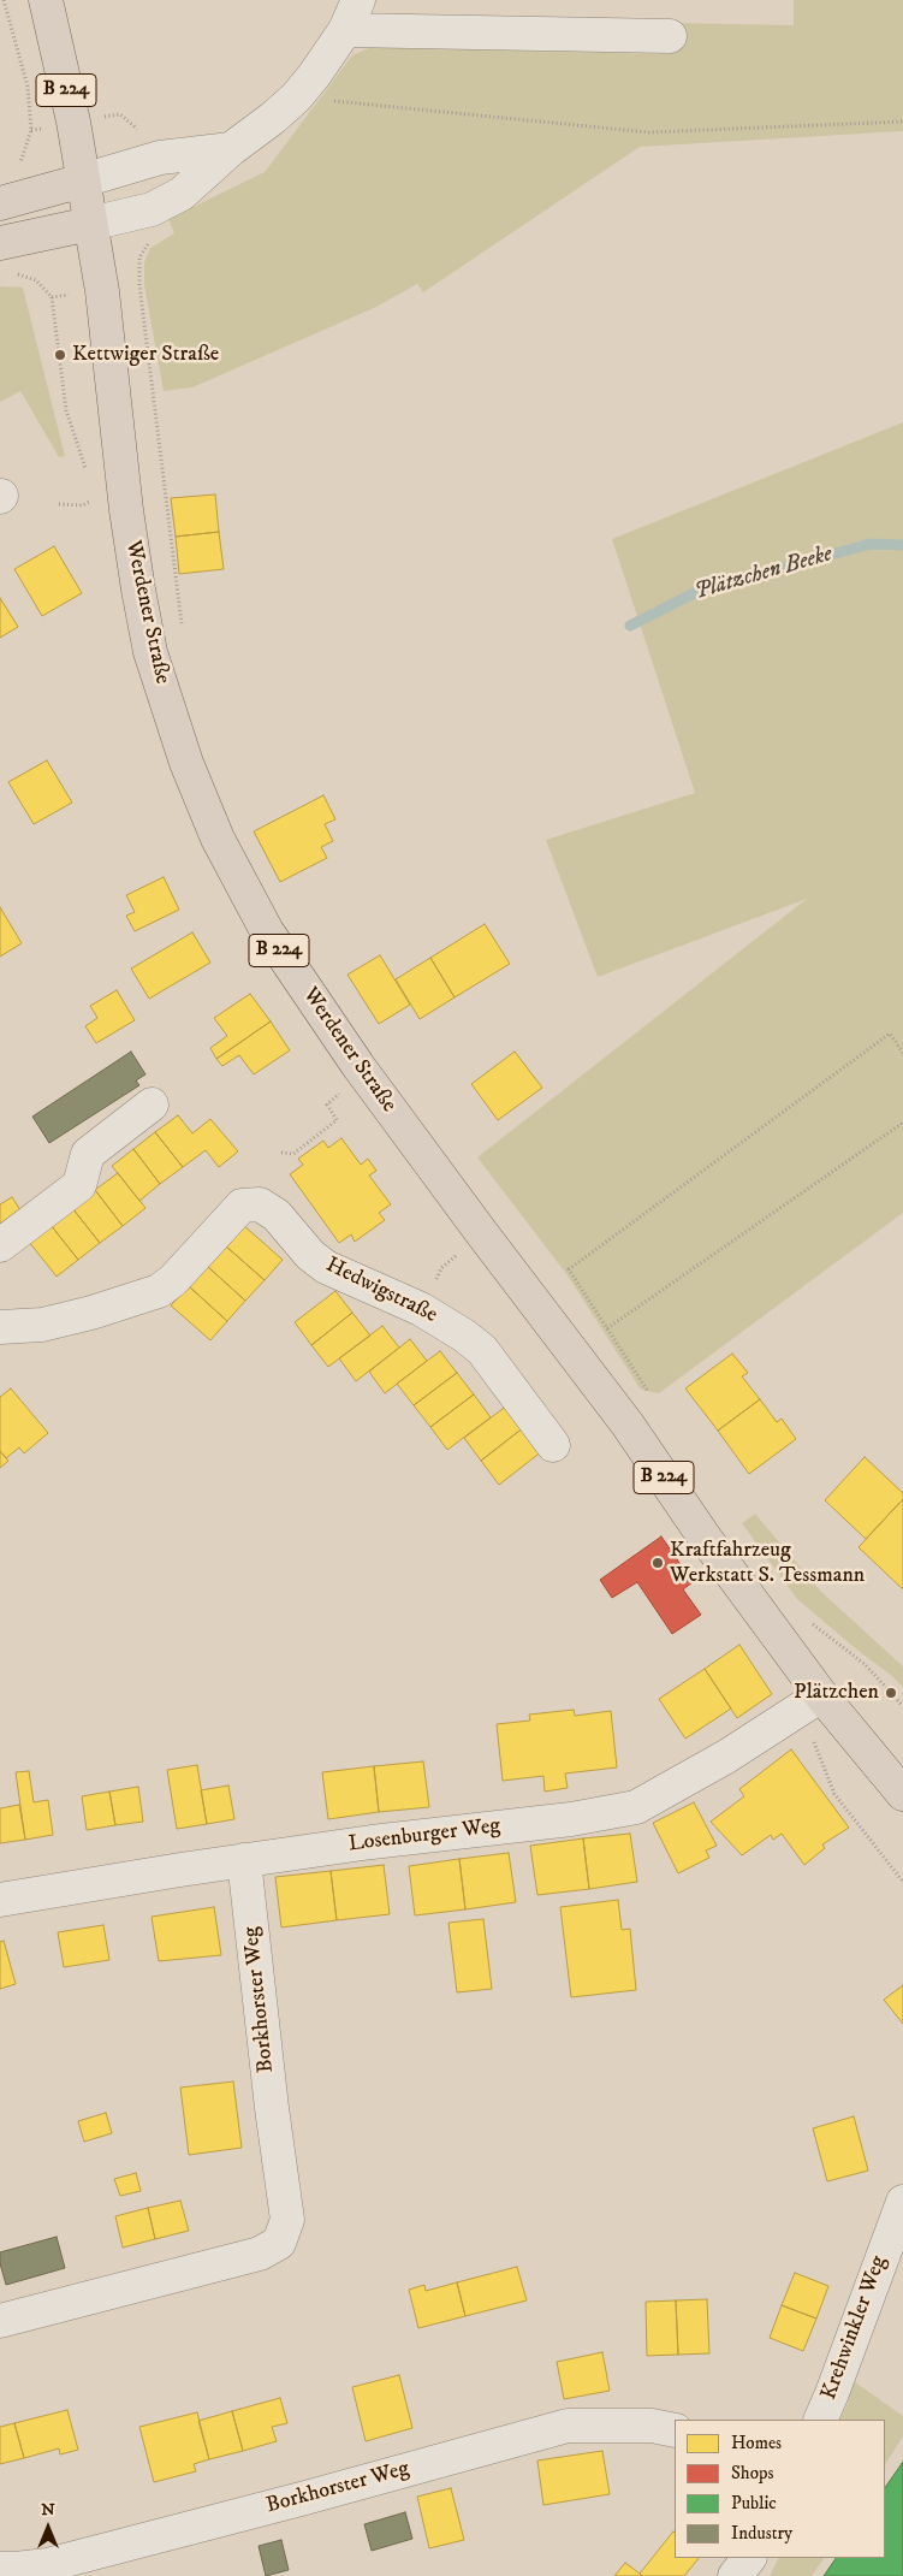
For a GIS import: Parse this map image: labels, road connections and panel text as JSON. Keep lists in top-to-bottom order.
{
  "streets": {
    "main road": ["B 224", "Werdener Straße"],
    "street": [
      "Hedwigstraße",
      "Losenburger Weg",
      "Borkhorster Weg",
      "Krehwinkler Weg"
    ]
  },
  "crossings": [
    ["Werdener Straße", "Losenburger Weg"],
    ["Losenburger Weg", "Borkhorster Weg"]
  ],
  "water": ["Plätzchen Beeke"],
  "places": ["Kettwiger Straße", "Kraftfahrzeug Werkstatt S. Tessmann", "Plätzchen"],
  "legend": [
    "Homes",
    "Shops",
    "Public",
    "Industry"
  ],
  "north": "top"
}
